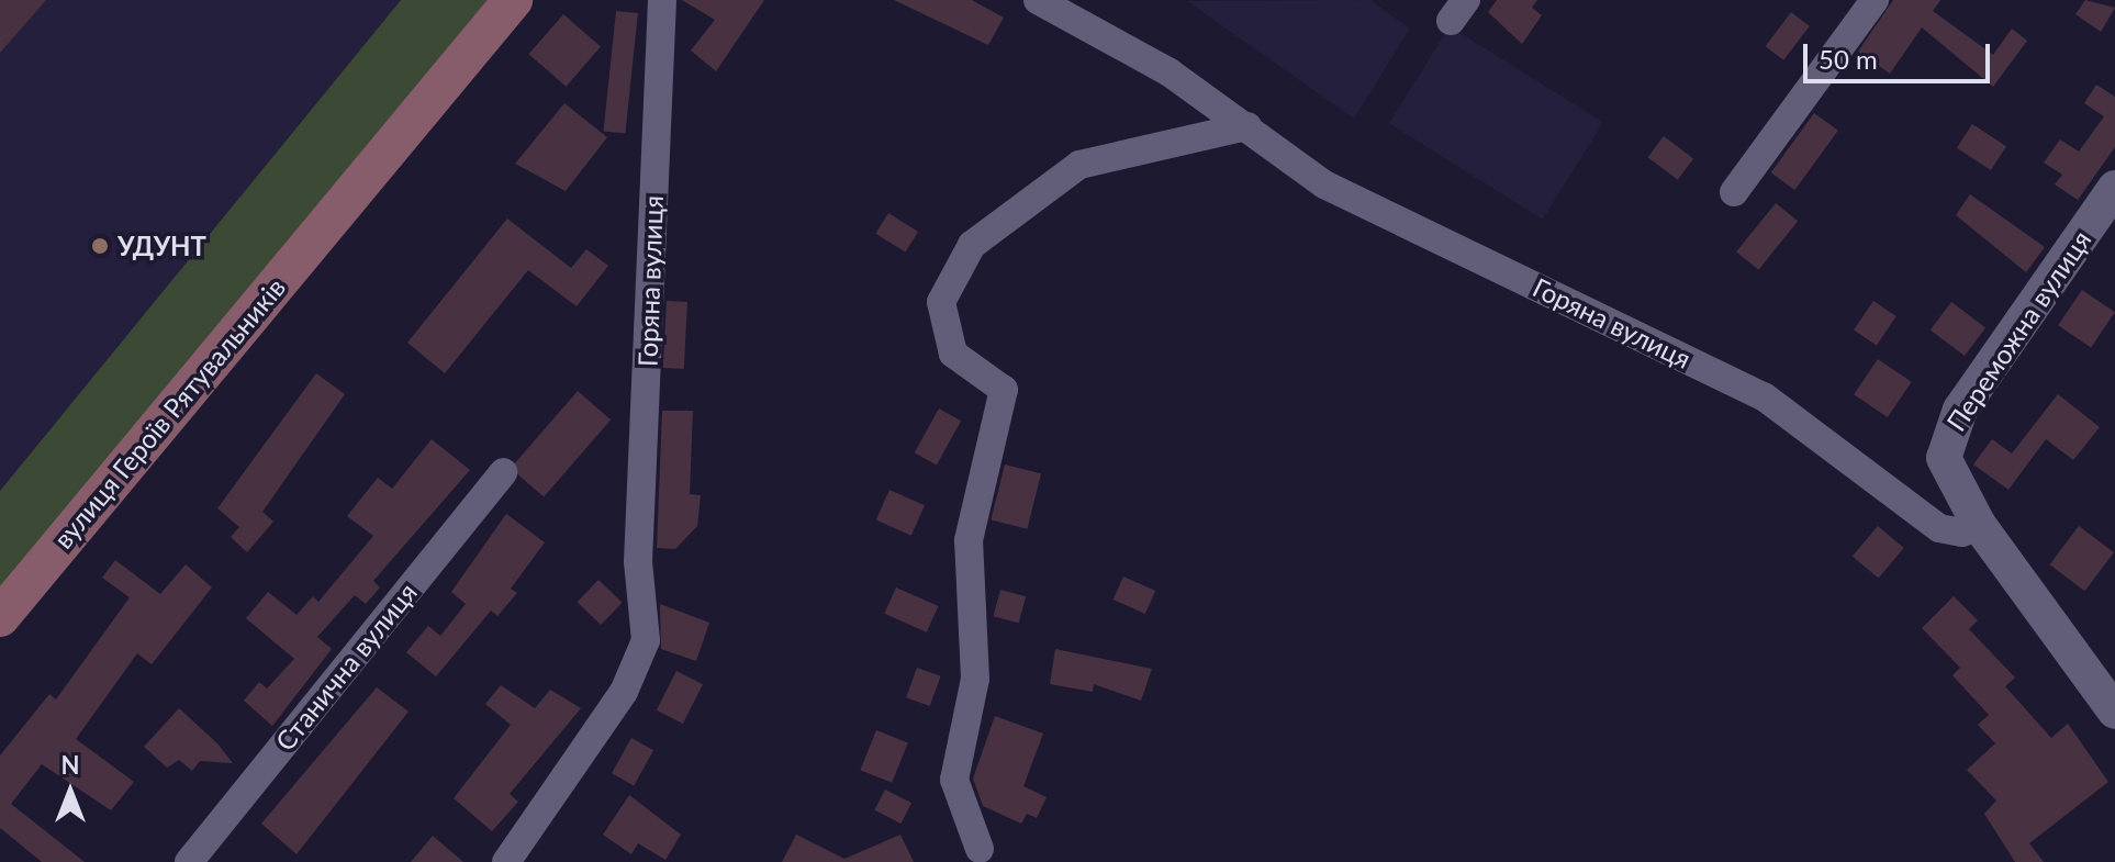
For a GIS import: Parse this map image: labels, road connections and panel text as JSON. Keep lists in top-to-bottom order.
{
  "streets": {
    "main road": ["вулиця Героїв Рятувальників"],
    "street": ["Горяна вулиця", "Переможна вулиця", "Станична вулиця"]
  },
  "crossings": [
    ["Горяна вулиця", "Переможна вулиця"]
  ],
  "places": ["УДУНТ"],
  "scale_bar": "50 m",
  "north": "top"
}
